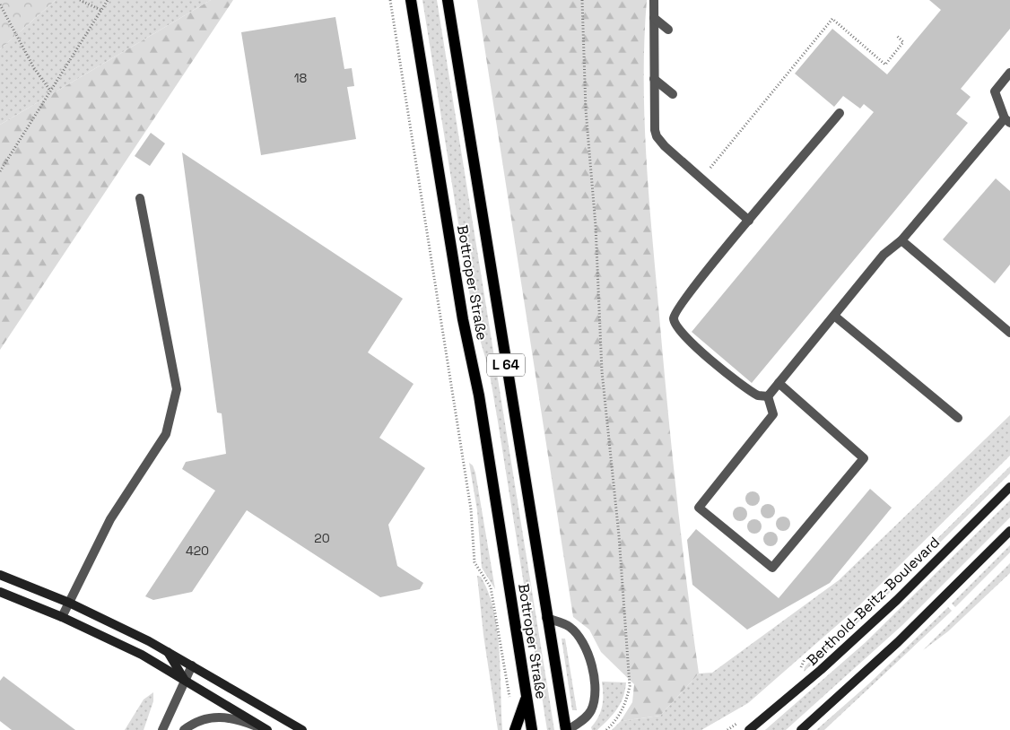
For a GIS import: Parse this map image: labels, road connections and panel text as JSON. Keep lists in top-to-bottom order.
{
  "streets": {
    "main road": ["Bottroper Straße", "L 64", "Berthold-Beitz-Boulevard"]
  },
  "house_numbers": ["18", "20", "420"]
}
